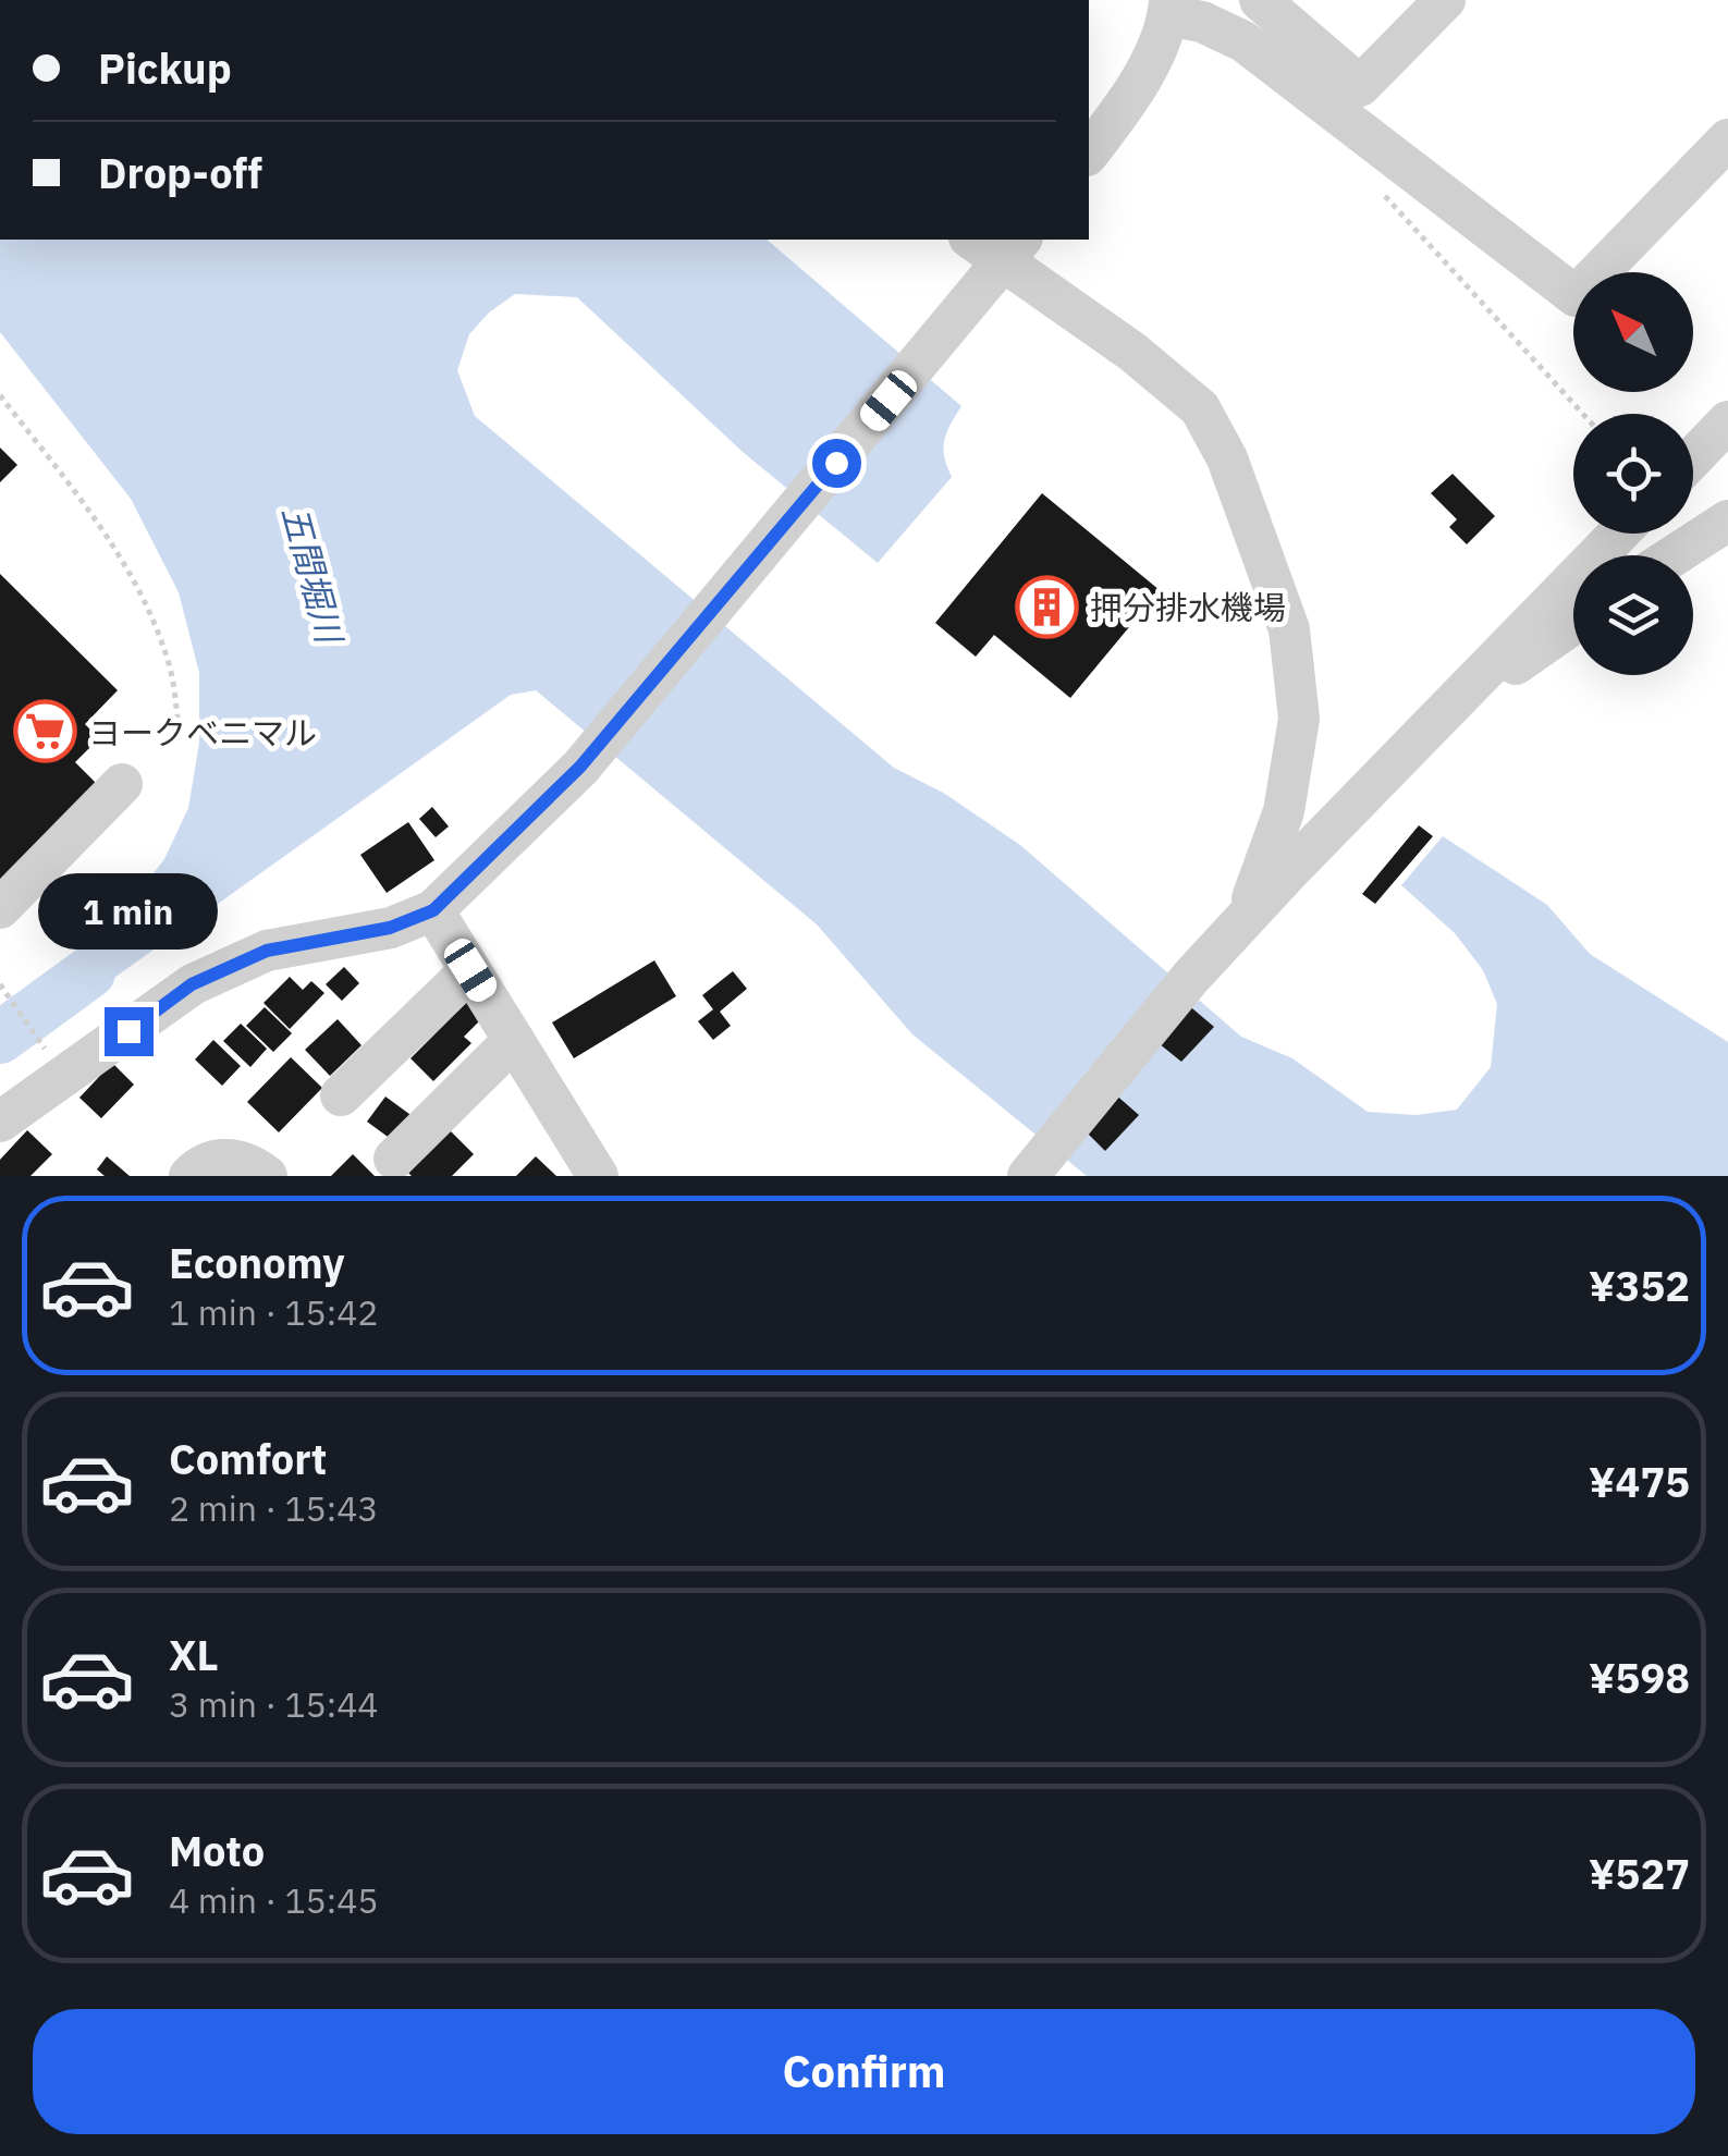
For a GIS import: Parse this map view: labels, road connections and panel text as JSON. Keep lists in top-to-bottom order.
{
  "water": ["五間堀川"],
  "places": {
    "building": ["押分排水機場"],
    "supermarket": ["ヨークベニマル"]
  },
  "north": "top left",
  "page": {
    "banner": ["Pickup", "Drop-off"],
    "bubble": "1 min",
    "list": [
      {
        "name": "Economy",
        "note": "1 min · 15:42",
        "value": "¥352"
      },
      {
        "name": "Comfort",
        "note": "2 min · 15:43",
        "value": "¥475"
      },
      {
        "name": "XL",
        "note": "3 min · 15:44",
        "value": "¥598"
      },
      {
        "name": "Moto",
        "note": "4 min · 15:45",
        "value": "¥527"
      }
    ],
    "buttons": "Confirm"
  }
}
